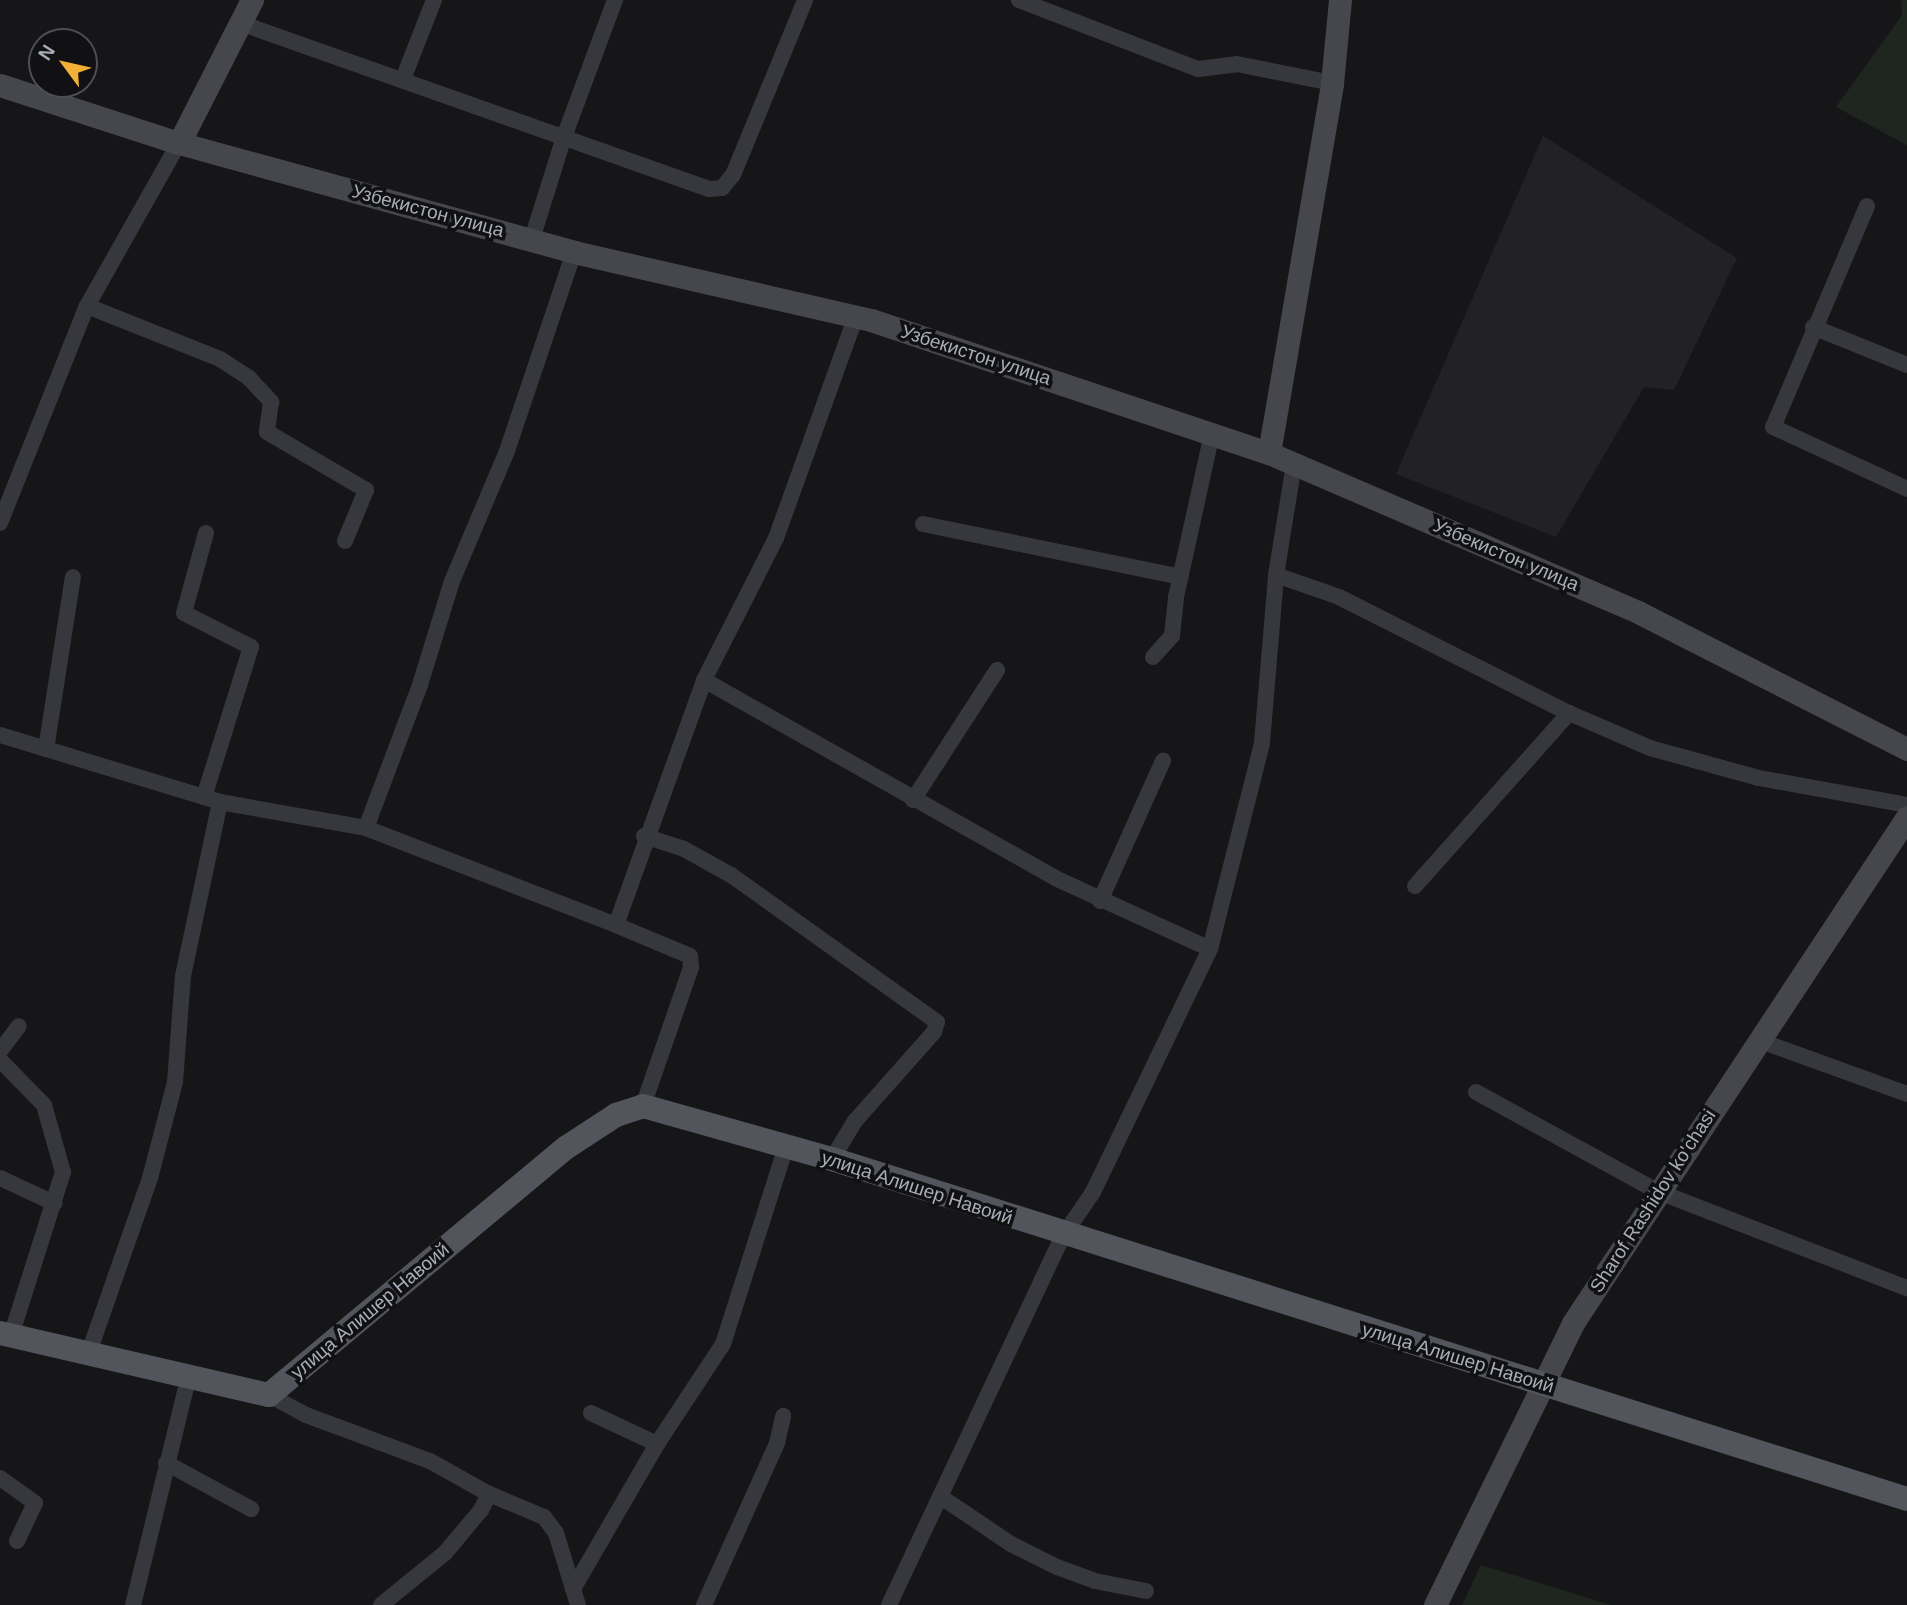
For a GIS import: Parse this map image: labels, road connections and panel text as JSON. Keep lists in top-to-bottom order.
{
  "streets": {
    "main road": ["Узбекистон улица", "улица Алишер Навоий", "Sharof Rashidov ko'chasi"]
  },
  "crossings": [
    ["улица Алишер Навоий", "Sharof Rashidov ko'chasi"]
  ],
  "north": "top left"
}
